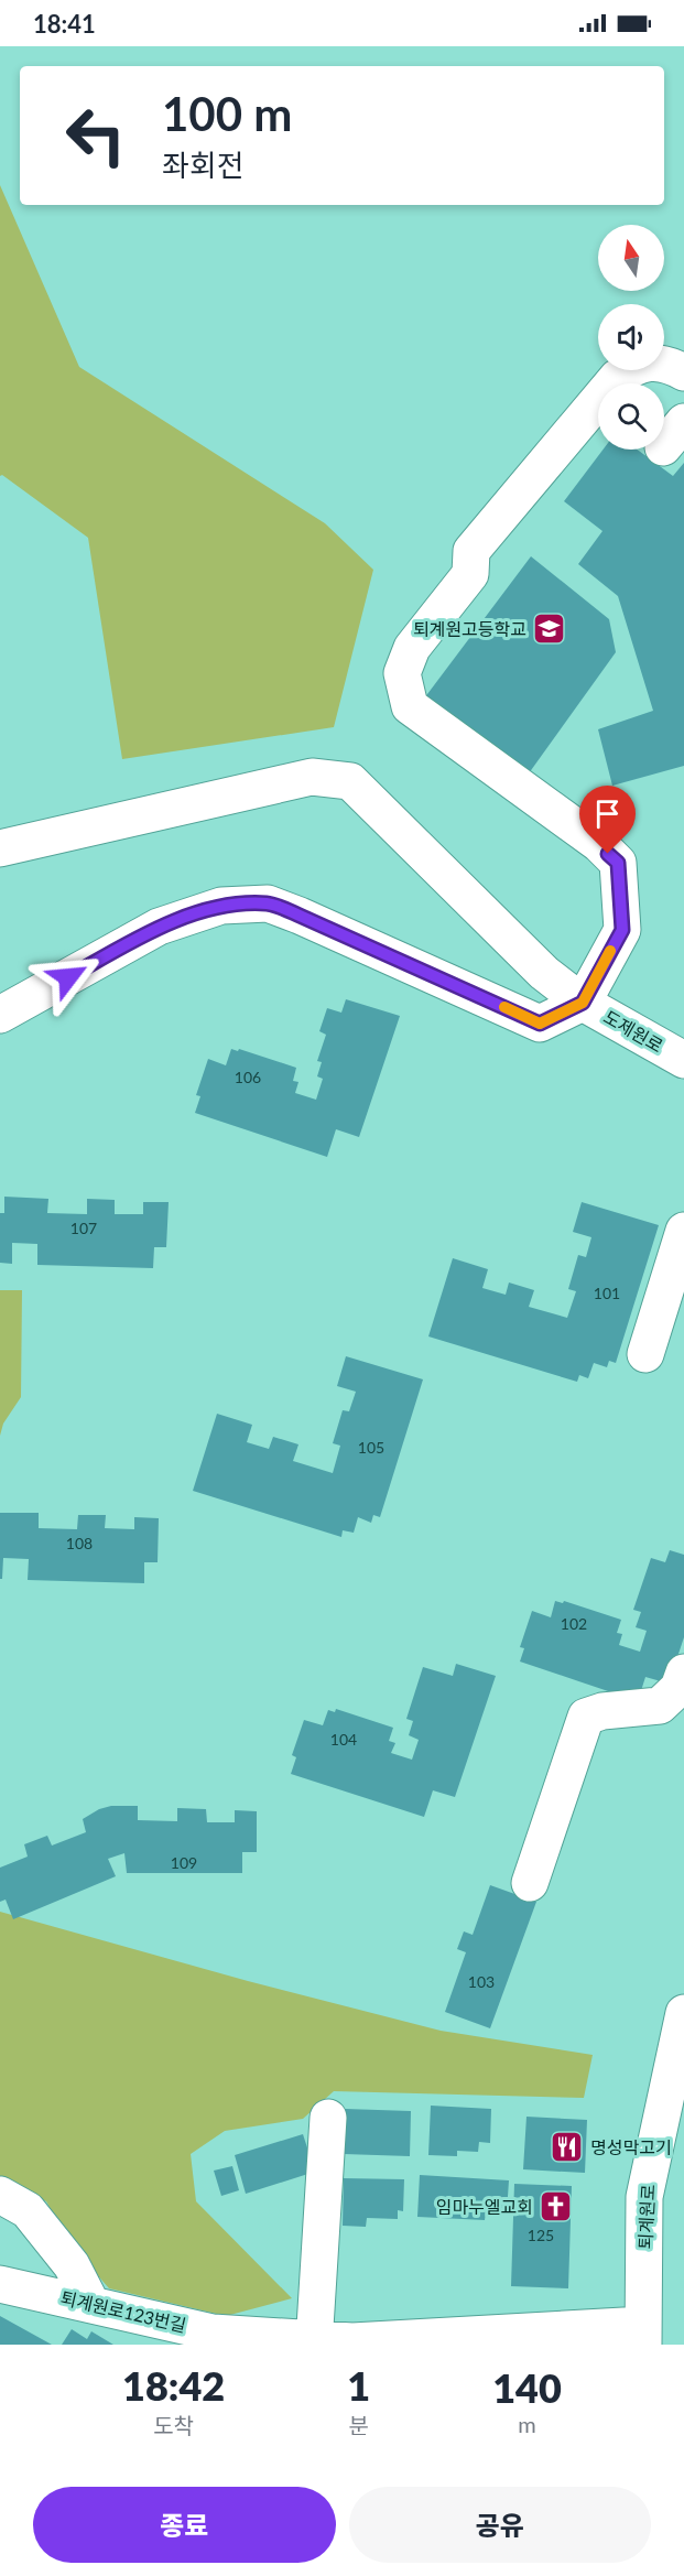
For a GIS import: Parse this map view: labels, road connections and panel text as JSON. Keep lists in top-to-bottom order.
{
  "streets": {
    "street": ["도제원로", "퇴계원로", "퇴계원로123번길"]
  },
  "crossings": [
    ["퇴계원로", "퇴계원로123번길"]
  ],
  "places": {
    "school or university": ["퇴계원고등학교"],
    "restaurant": ["명성막고기"],
    "church": ["임마누엘교회"]
  },
  "house_numbers": [
    "106",
    "107",
    "101",
    "105",
    "108",
    "102",
    "104",
    "109",
    "103",
    "125"
  ],
  "north": "top",
  "page": {
    "status": "18:41",
    "turn": ["100 m", "좌회전"],
    "eta": [
      "18:42",
      "도착",
      "1",
      "분",
      "140",
      "m"
    ],
    "buttons": ["종료", "공유"]
  }
}
